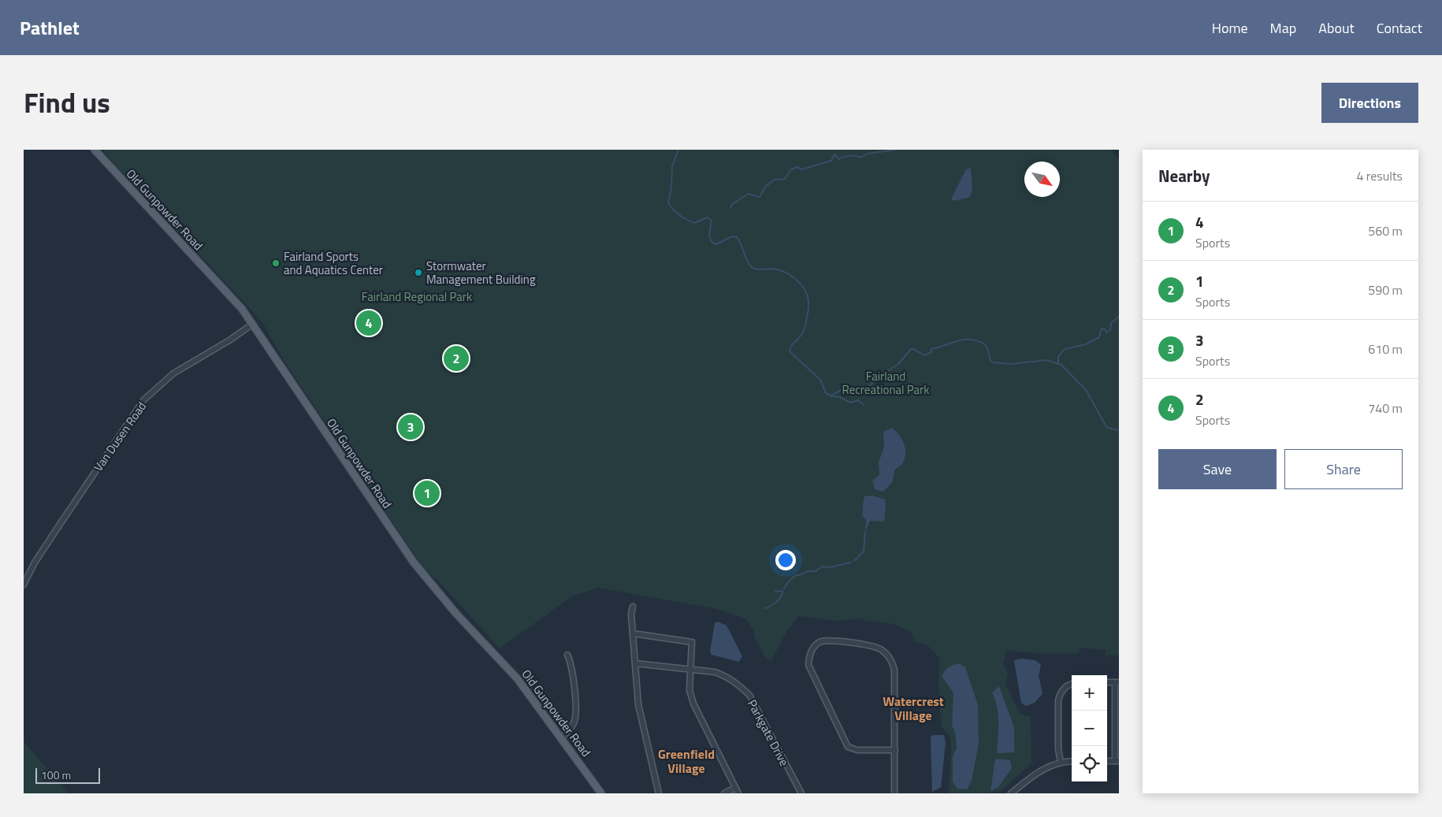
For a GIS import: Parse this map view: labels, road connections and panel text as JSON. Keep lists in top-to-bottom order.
{
  "streets": {
    "main road": ["Old Gunpowder Road"],
    "street": ["Van Dusen Road", "Parkgate Drive"]
  },
  "crossings": [
    ["Old Gunpowder Road", "Van Dusen Road"]
  ],
  "districts": ["Watercrest Village", "Greenfield Village"],
  "parks": ["Fairland Regional Park", "Fairland Recreational Park"],
  "places": ["Fairland Sports and Aquatics Center", "Stormwater Management Building"],
  "scale_bar": "100 m",
  "north": "bottom right",
  "page": {
    "header": "Pathlet",
    "nav": [
      "Home",
      "Map",
      "About",
      "Contact"
    ],
    "title": "Find us",
    "buttons": [
      "Directions",
      ["Save", "Share"]
    ],
    "heading": ["Nearby", "4 results"],
    "list": [
      {
        "mark": "1",
        "name": "4",
        "note": "Sports",
        "value": "560 m"
      },
      {
        "mark": "2",
        "name": "1",
        "note": "Sports",
        "value": "590 m"
      },
      {
        "mark": "3",
        "name": "3",
        "note": "Sports",
        "value": "610 m"
      },
      {
        "mark": "4",
        "name": "2",
        "note": "Sports",
        "value": "740 m"
      }
    ],
    "pins": [
      "4",
      "2",
      "3",
      "1"
    ],
    "map_buttons": ["+", "−"],
    "scale": "100 m"
  }
}
